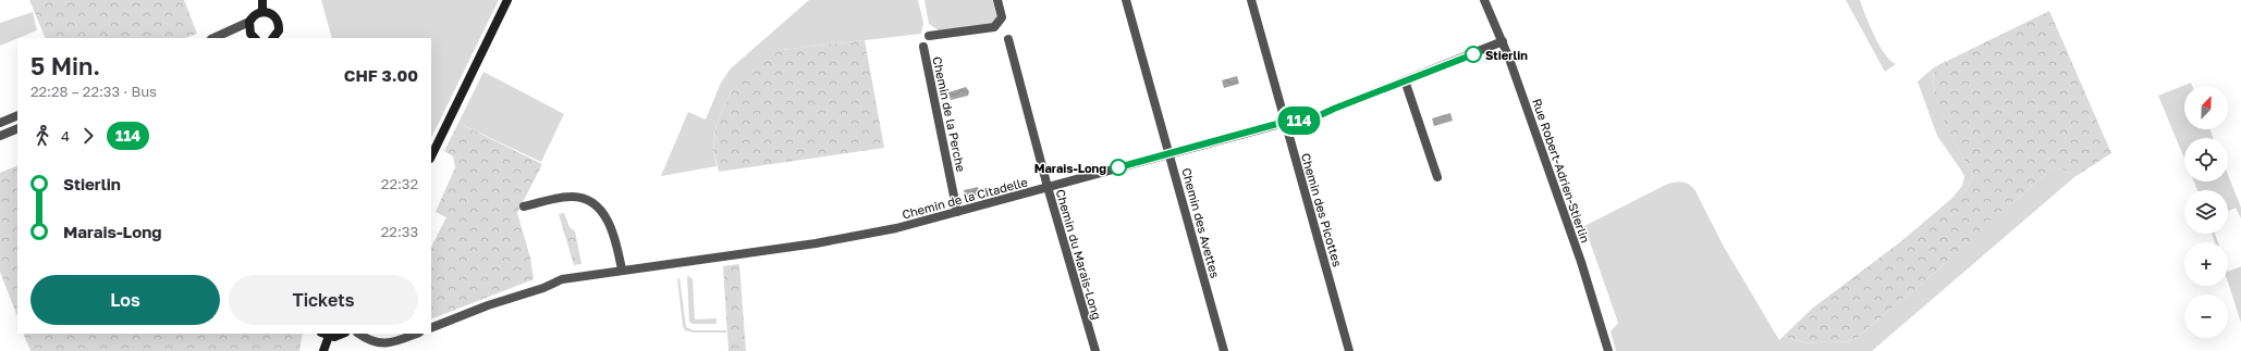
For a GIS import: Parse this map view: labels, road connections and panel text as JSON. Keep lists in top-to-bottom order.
{
  "streets": {
    "street": [
      "Chemin de la Perche",
      "Rue Robert-Adrien-Stierlin",
      "Chemin de la Citadelle",
      "Chemin des Picottes",
      "Chemin des Avettes",
      "Chemin du Marais-Long"
    ]
  },
  "crossings": [
    ["Chemin de la Perche", "Chemin de la Citadelle"],
    ["Rue Robert-Adrien-Stierlin", "Chemin de la Citadelle"],
    ["Chemin de la Citadelle", "Chemin des Picottes"],
    ["Chemin de la Citadelle", "Chemin des Avettes"],
    ["Chemin de la Citadelle", "Chemin du Marais-Long"]
  ],
  "places": ["Stierlin", "Marais-Long"],
  "lines": ["bus line 114"],
  "north": "top right",
  "page": {
    "on_map": "114",
    "heading": ["5 Min.", "22:28 – 22:33 · Bus", "CHF 3.00"],
    "map_buttons": ["+", "−"],
    "legs": ["4", "114"],
    "list": [
      {
        "name": "Stierlin",
        "value": "22:32"
      },
      {
        "name": "Marais-Long",
        "value": "22:33"
      }
    ],
    "buttons": ["Los", "Tickets"]
  }
}
